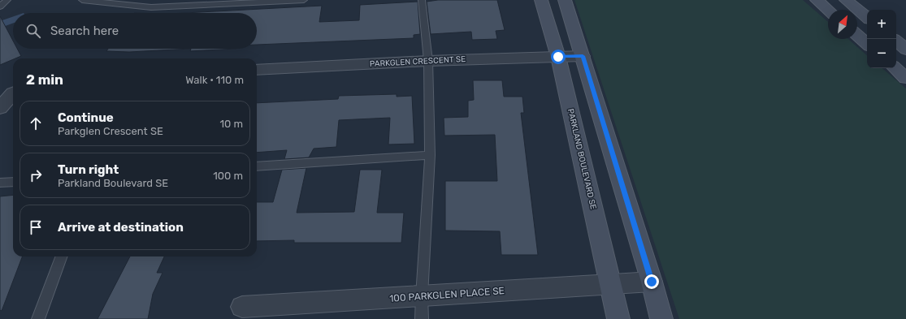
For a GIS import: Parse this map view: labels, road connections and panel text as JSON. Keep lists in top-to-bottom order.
{
  "streets": {
    "street": ["PARKGLEN CRESCENT SE", "PARKLAND BOULEVARD SE", "100 PARKGLEN PLACE SE"]
  },
  "crossings": [
    ["PARKGLEN CRESCENT SE", "PARKLAND BOULEVARD SE"],
    ["PARKLAND BOULEVARD SE", "100 PARKGLEN PLACE SE"]
  ],
  "north": "top right",
  "page": {
    "map_buttons": ["+", "−"],
    "search": "Search here",
    "heading": ["2 min", "Walk · 110 m"],
    "list": [
      ["Continue", "Parkglen Crescent SE", "10 m"],
      ["Turn right", "Parkland Boulevard SE", "100 m"],
      "Arrive at destination"
    ]
  }
}
